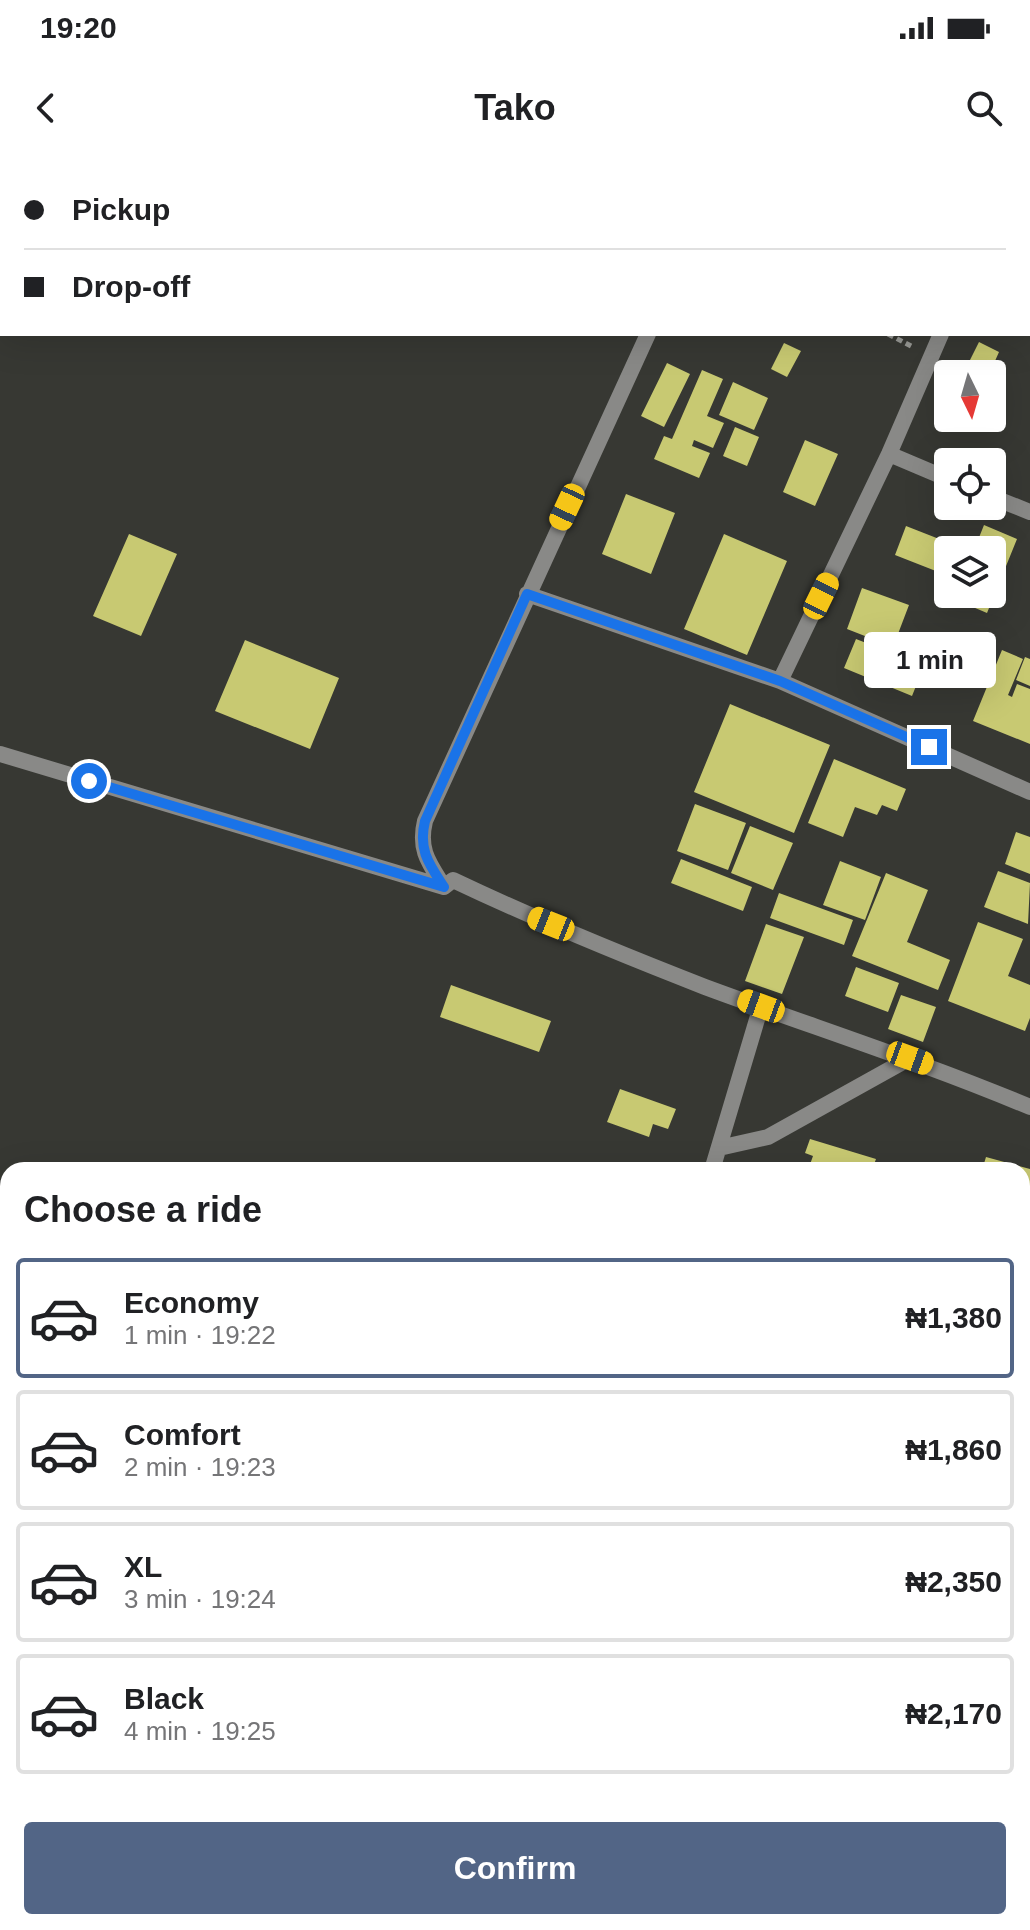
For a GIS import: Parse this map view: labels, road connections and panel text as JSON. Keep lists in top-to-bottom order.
{
  "north": "bottom",
  "page": {
    "status": "19:20",
    "header": "Tako",
    "banner": ["Pickup", "Drop-off"],
    "bubble": "1 min",
    "heading": "Choose a ride",
    "list": [
      {
        "name": "Economy",
        "note": "1 min · 19:22",
        "value": "₦1,380"
      },
      {
        "name": "Comfort",
        "note": "2 min · 19:23",
        "value": "₦1,860"
      },
      {
        "name": "XL",
        "note": "3 min · 19:24",
        "value": "₦2,350"
      },
      {
        "name": "Black",
        "note": "4 min · 19:25",
        "value": "₦2,170"
      }
    ],
    "buttons": "Confirm"
  }
}
